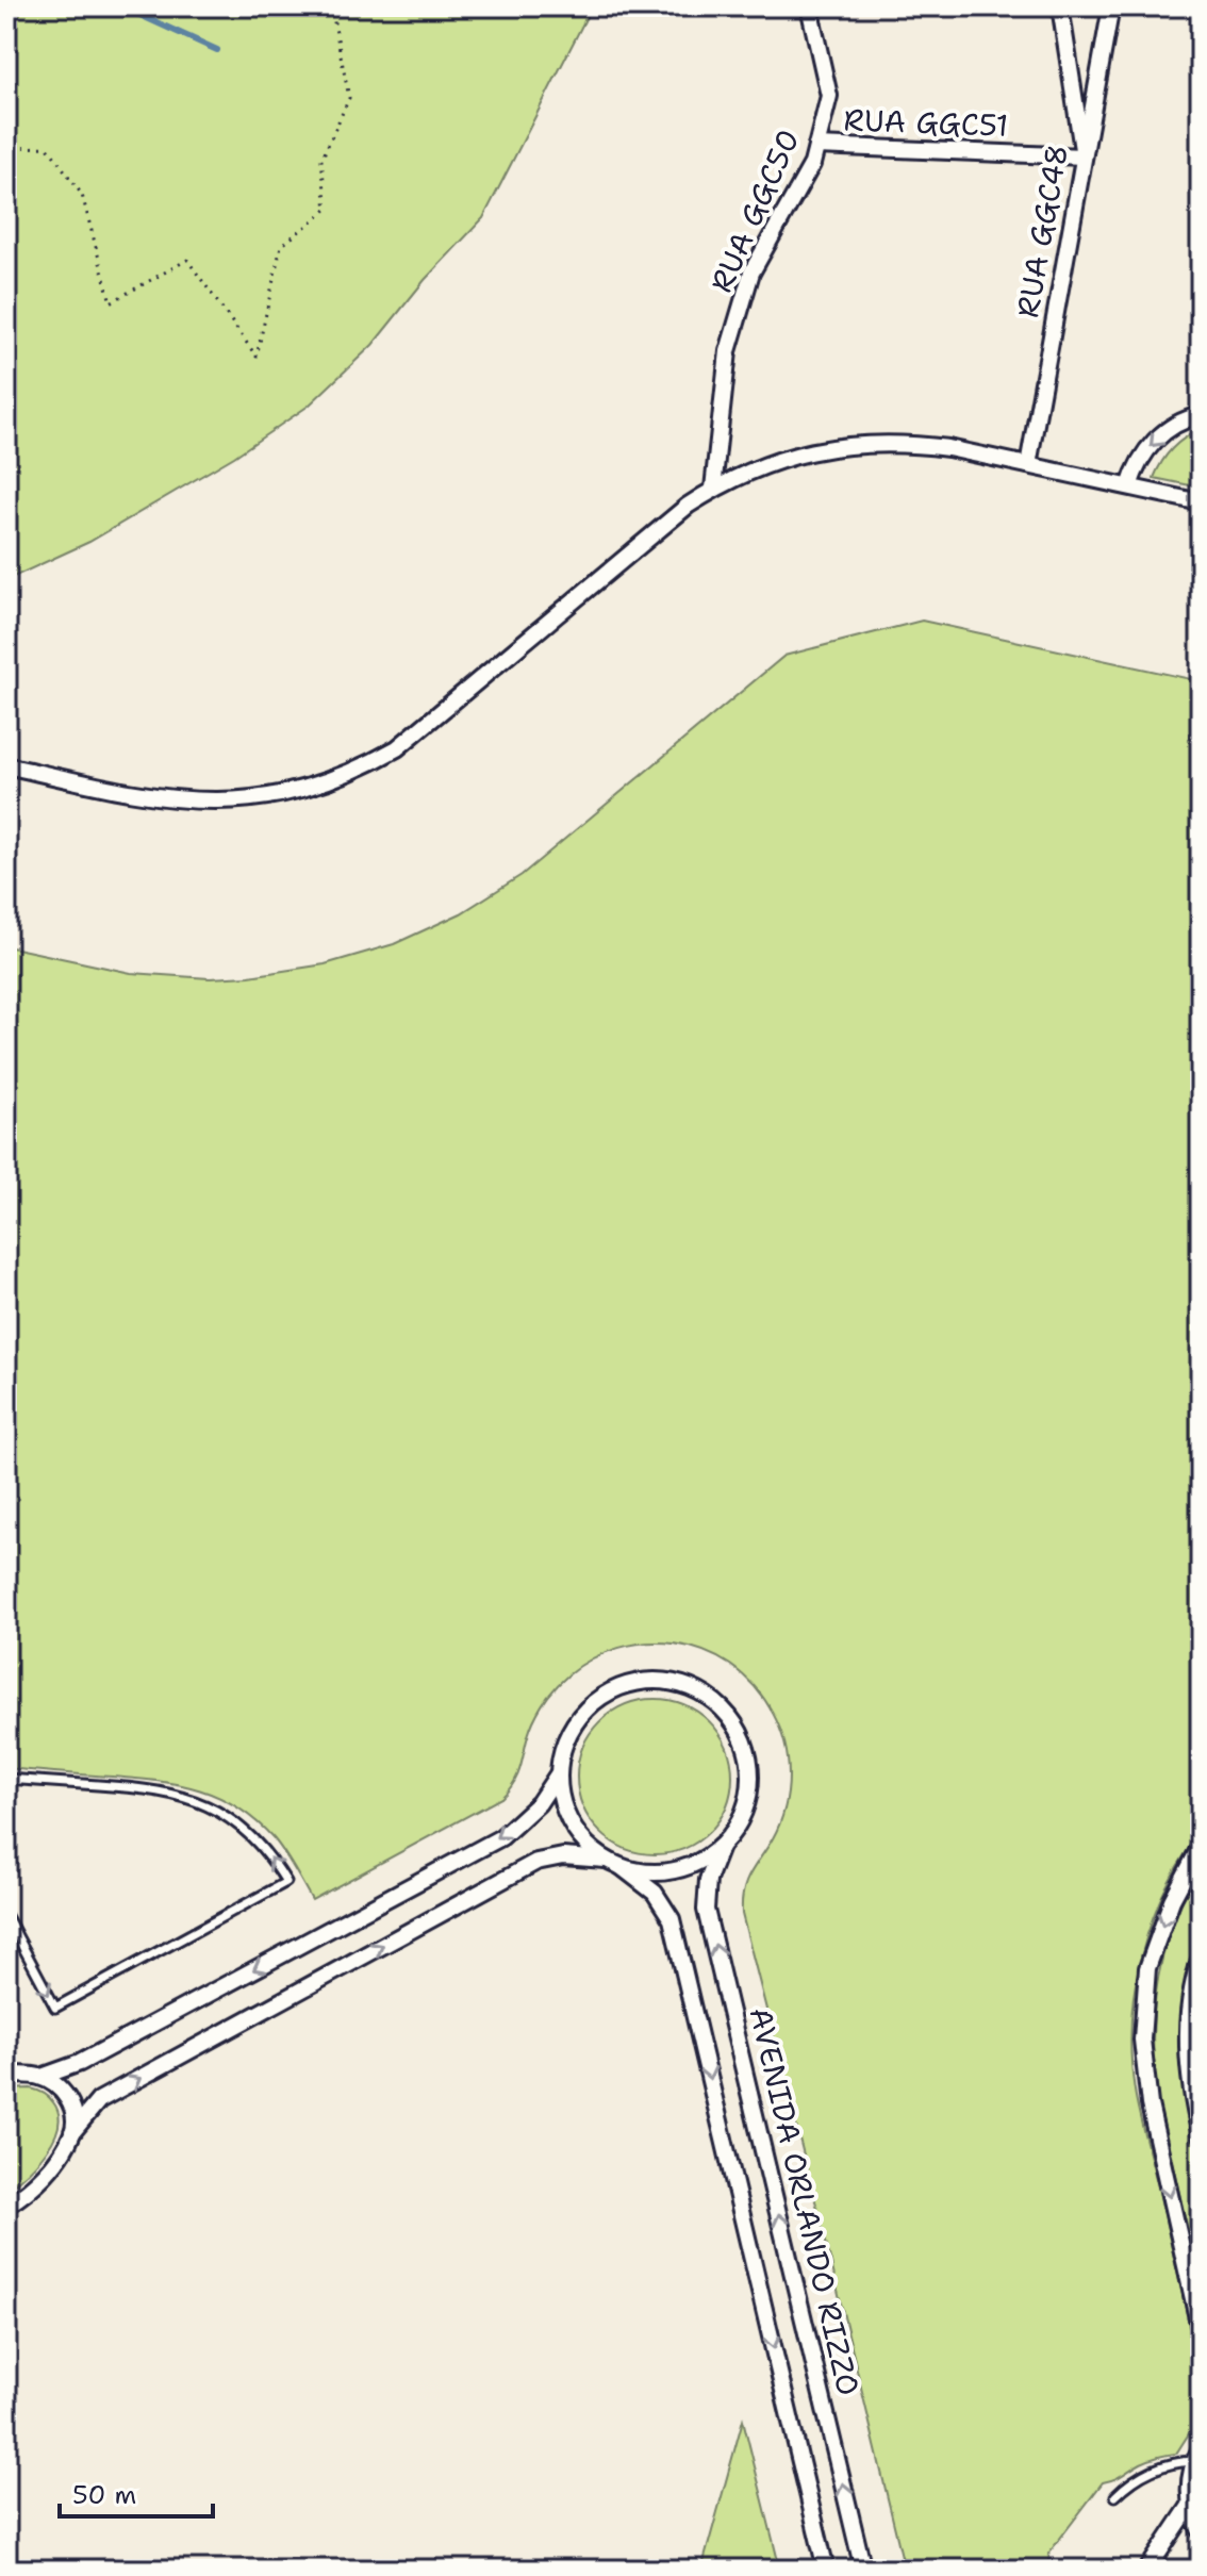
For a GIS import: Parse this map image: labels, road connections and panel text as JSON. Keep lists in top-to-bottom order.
{
  "streets": {
    "street": [
      "RUA GGC51",
      "RUA GGC50",
      "RUA GGC48",
      "AVENIDA ORLANDO RIZZO"
    ]
  },
  "crossings": [
    ["RUA GGC51", "RUA GGC50"],
    ["RUA GGC51", "RUA GGC48"]
  ],
  "scale_bar": "50 m"
}
